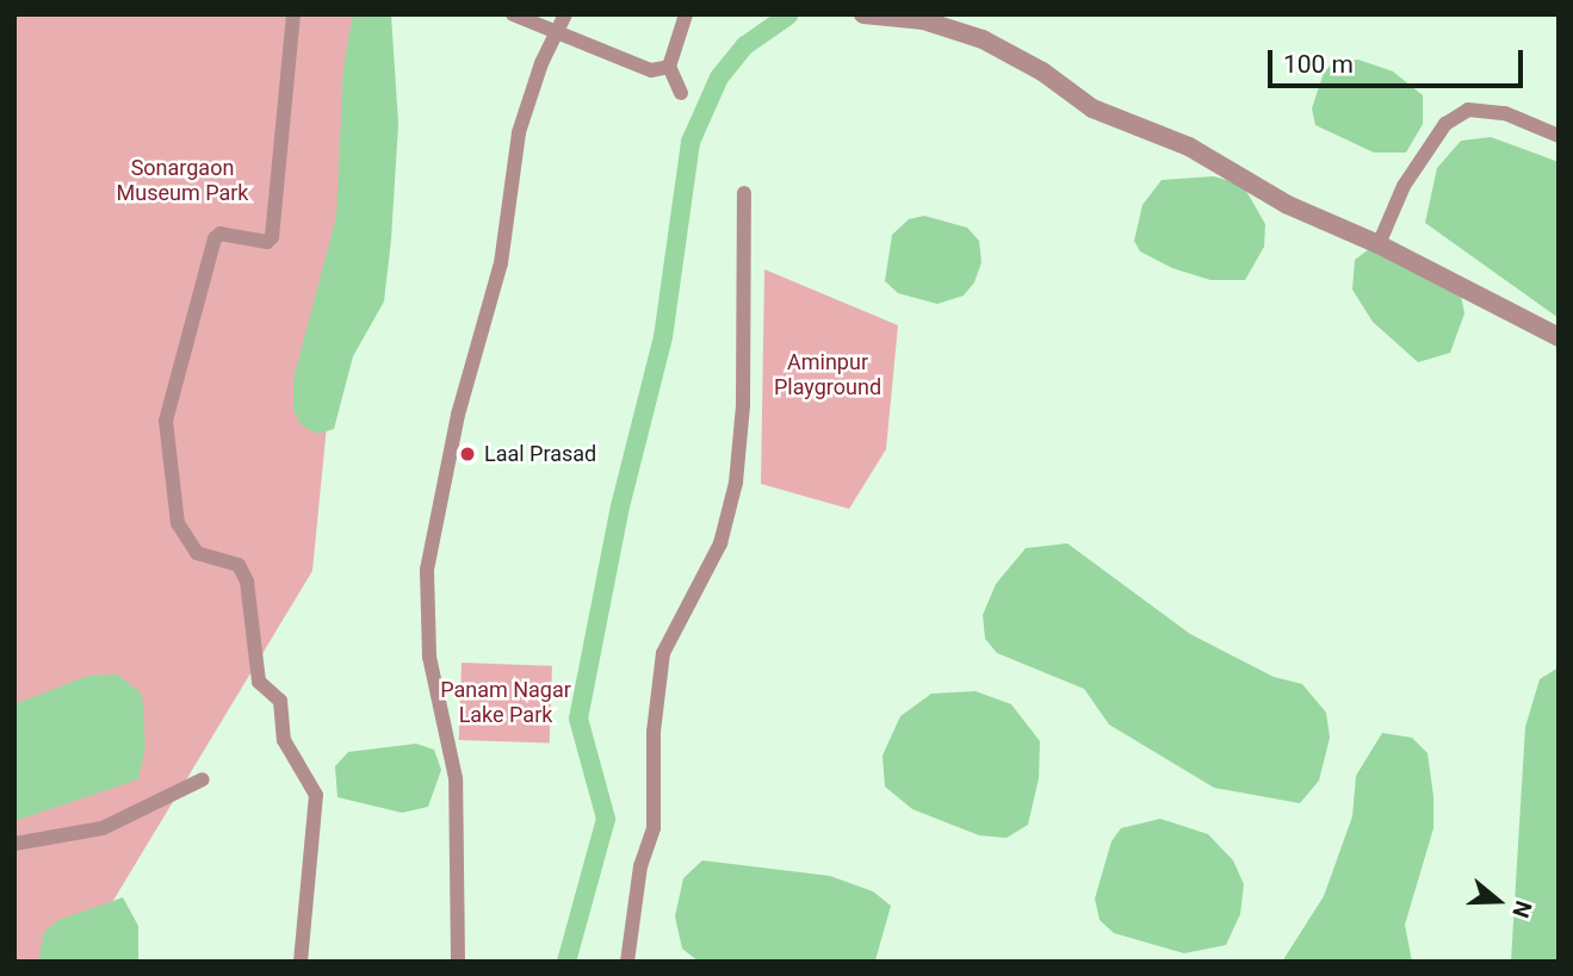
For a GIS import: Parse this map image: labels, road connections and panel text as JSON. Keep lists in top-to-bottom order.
{
  "parks": ["Sonargaon Museum Park", "Aminpur Playground", "Panam Nagar Lake Park"],
  "places": ["Laal Prasad"],
  "scale_bar": "100 m",
  "north": "right"
}
